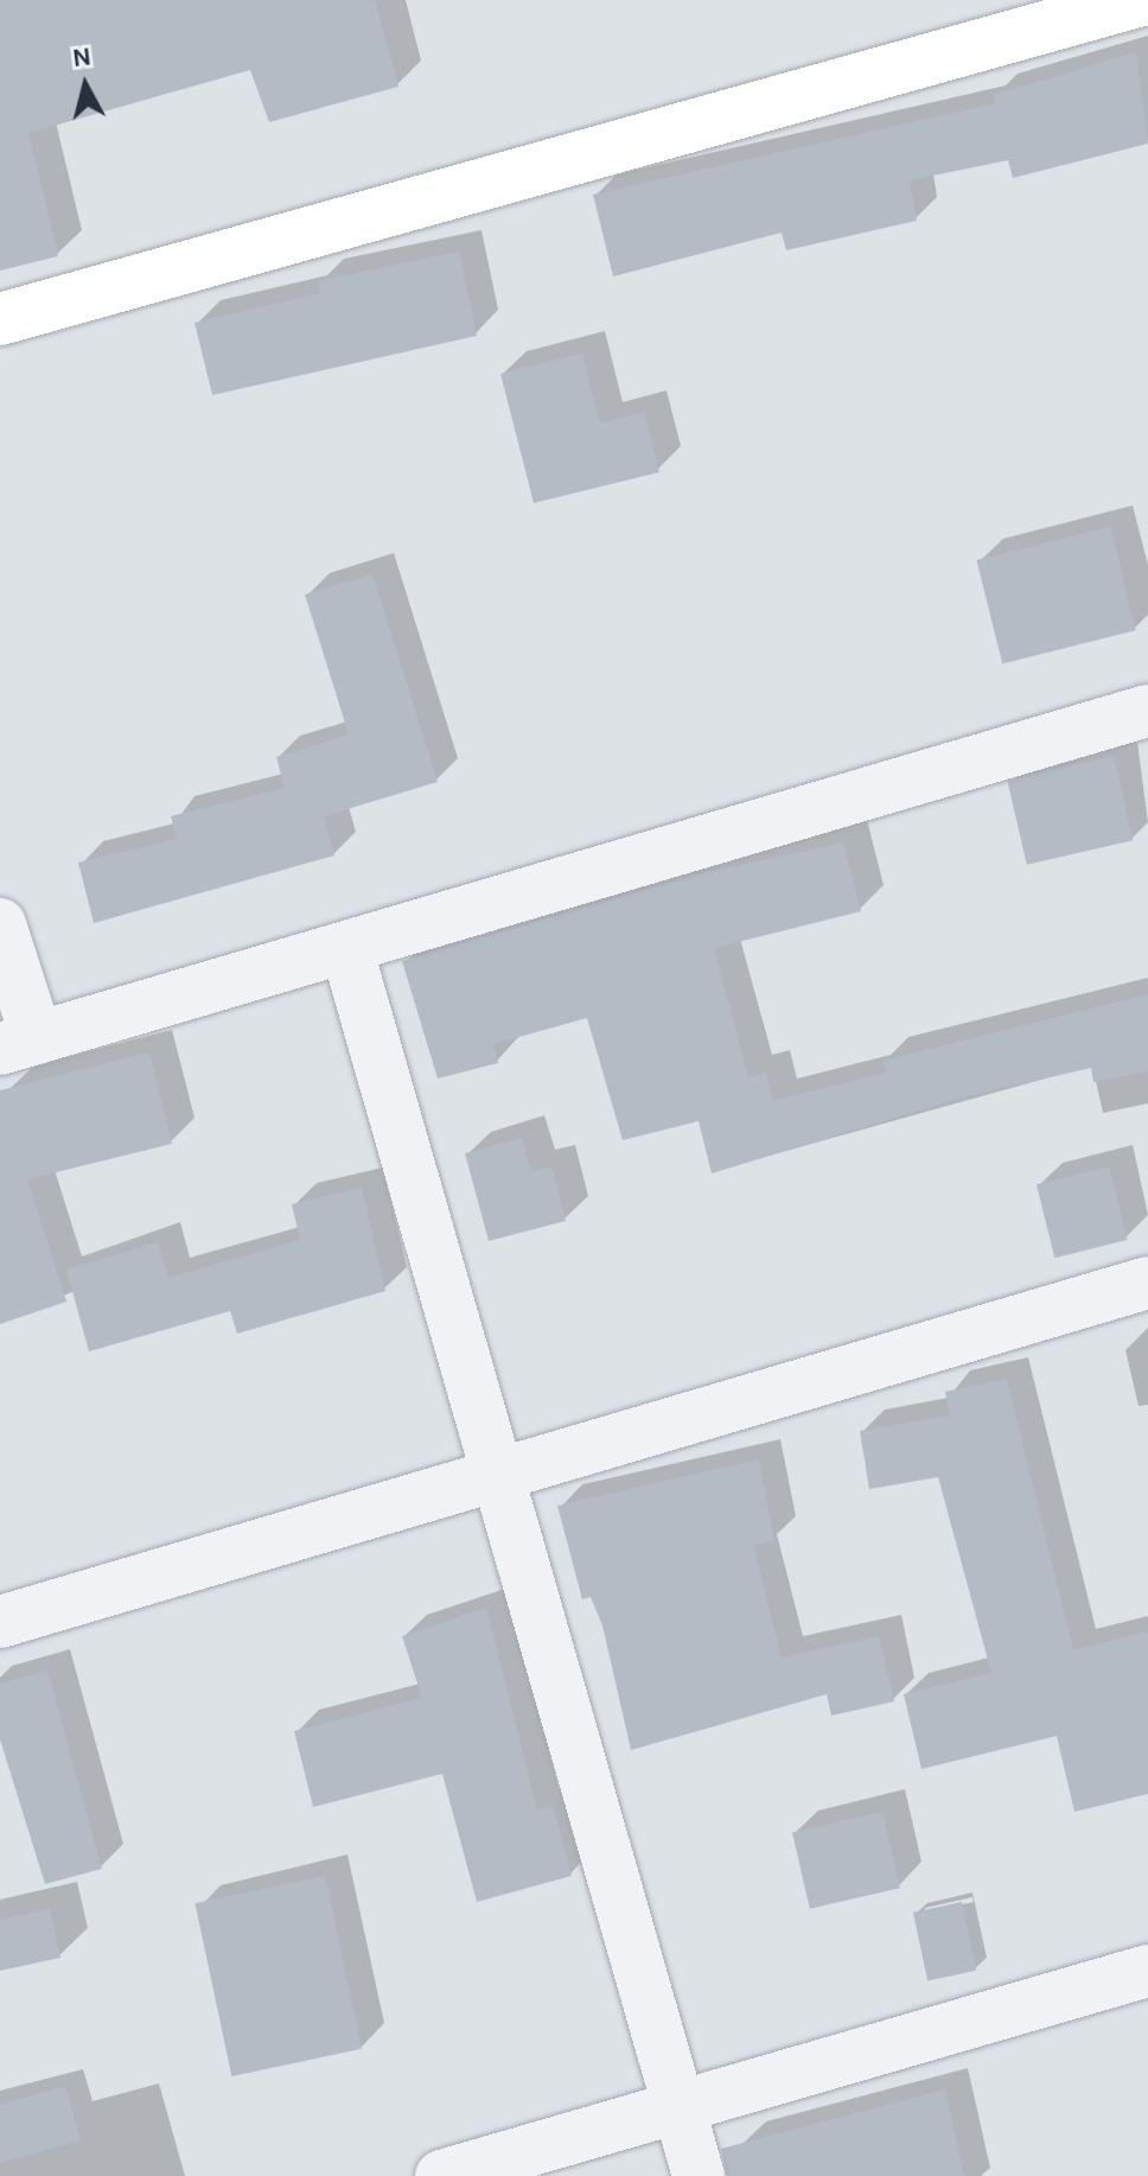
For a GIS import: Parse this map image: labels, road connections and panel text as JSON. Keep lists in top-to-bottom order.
{
  "north": "top"
}
